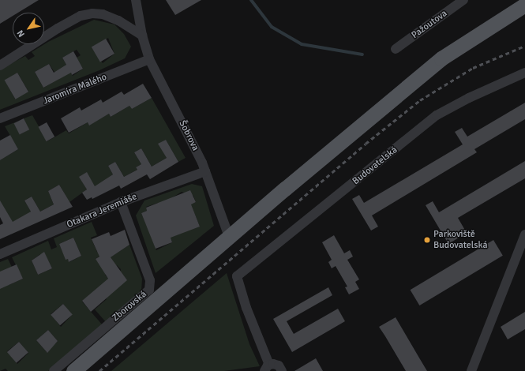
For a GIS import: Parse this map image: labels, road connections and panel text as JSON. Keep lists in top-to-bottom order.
{
  "streets": {
    "street": [
      "Pažoutova",
      "Jaromíra Malého",
      "Šobrova",
      "Budovatelská",
      "Otakara Jeremiáše",
      "Zborovská"
    ]
  },
  "crossings": [
    ["Jaromíra Malého", "Šobrova"],
    ["Šobrova", "Otakara Jeremiáše"],
    ["Otakara Jeremiáše", "Zborovská"]
  ],
  "places": ["Parkoviště Budovatelská"],
  "north": "bottom left"
}
